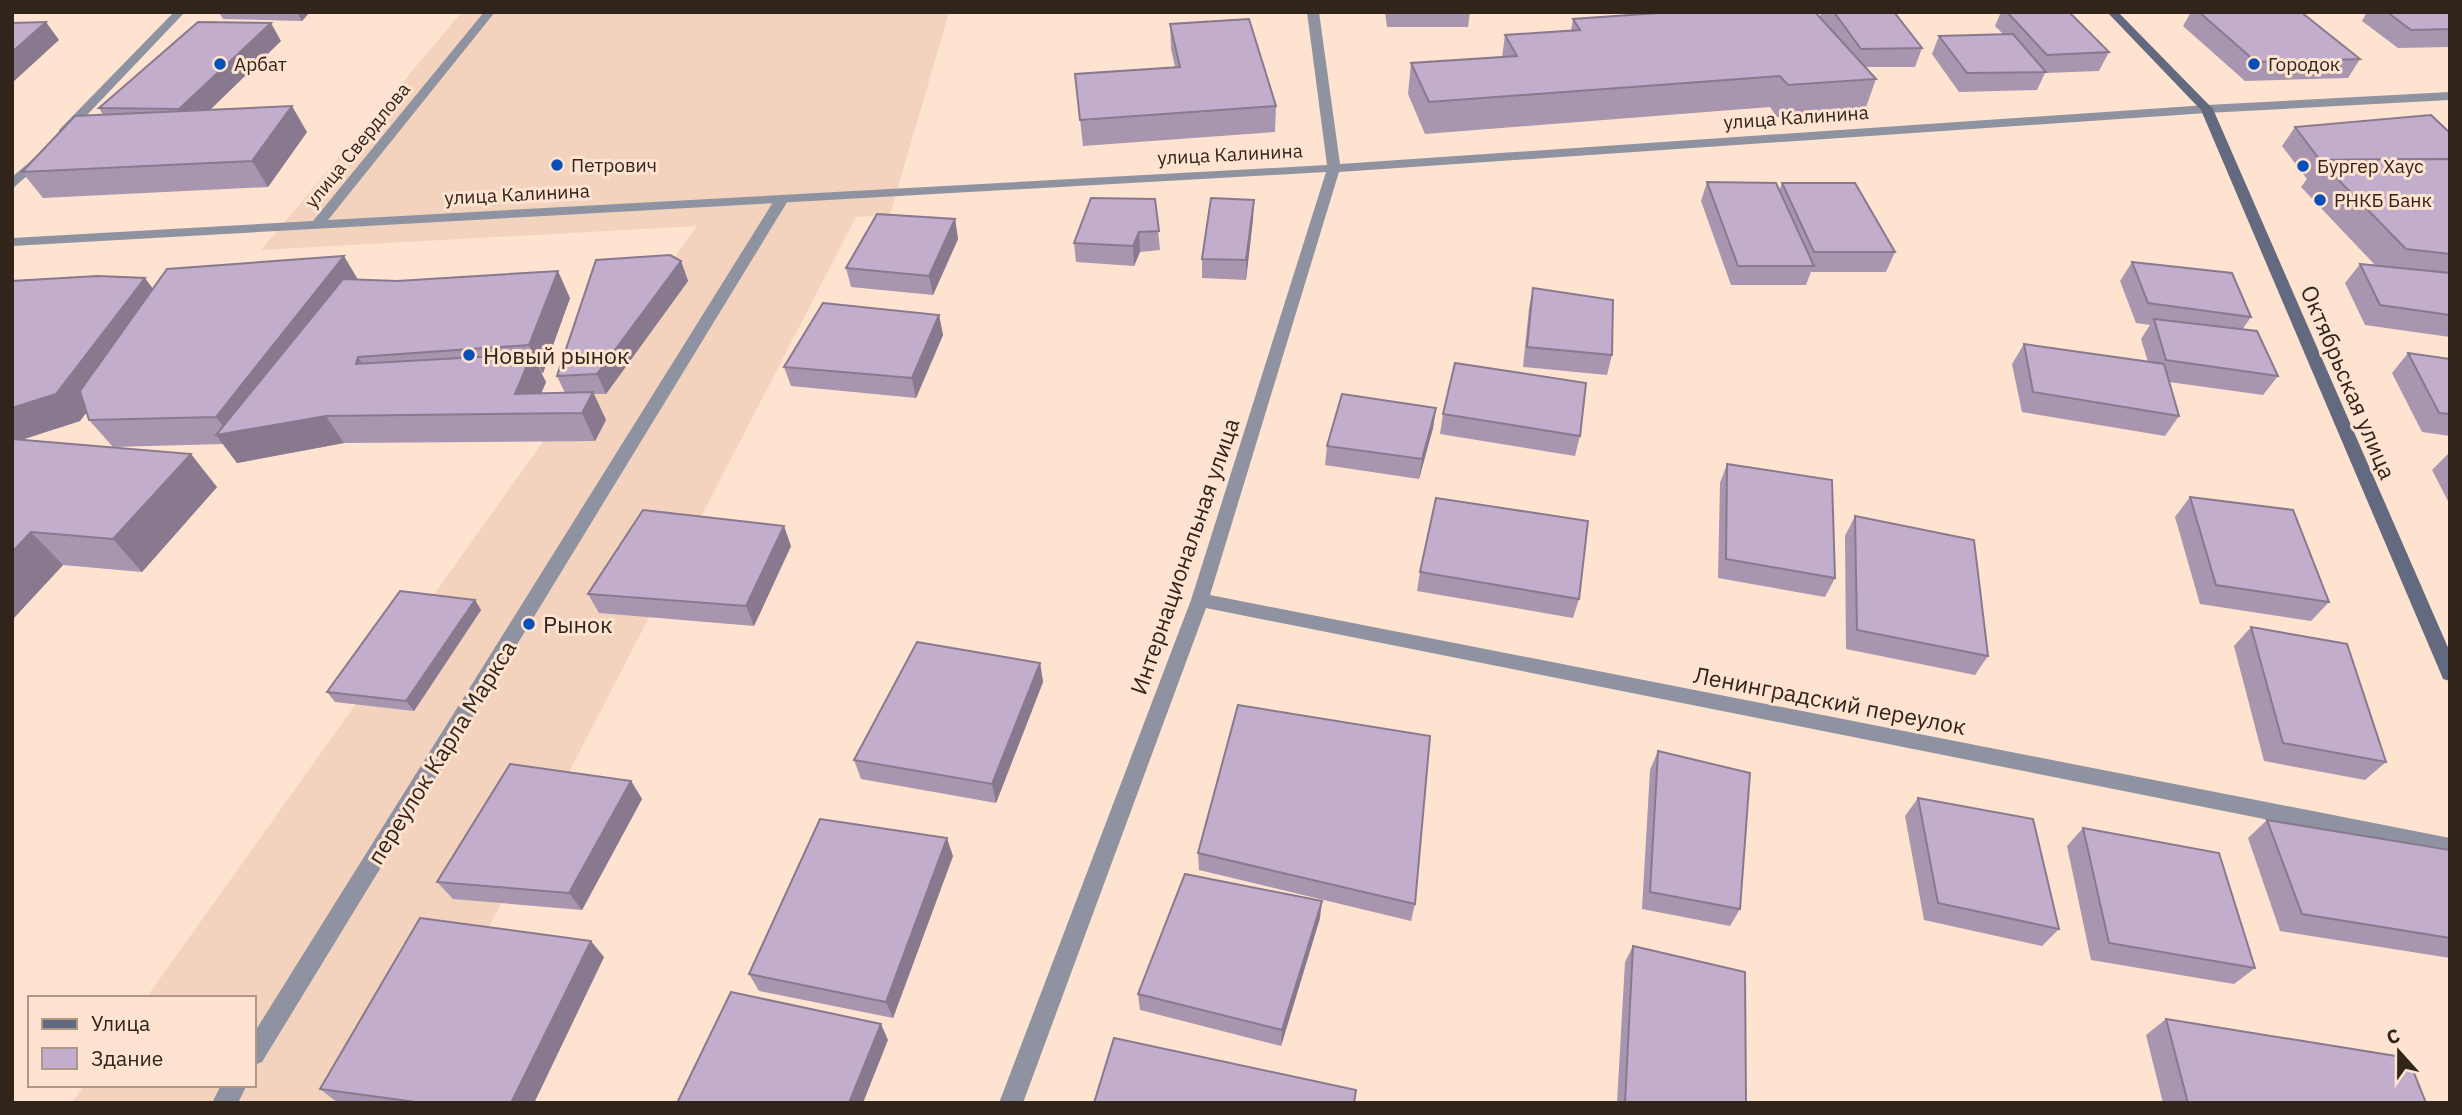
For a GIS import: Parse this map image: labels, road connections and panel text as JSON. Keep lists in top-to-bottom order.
{
  "streets": {
    "main road": ["Октябрьская улица"],
    "street": [
      "улица Калинина",
      "улица Свердлова",
      "Интернациональная улица",
      "Ленинградский переулок",
      "переулок Карла Маркса"
    ]
  },
  "crossings": [
    ["улица Калинина", "улица Свердлова"],
    ["улица Калинина", "Октябрьская улица"],
    ["улица Калинина", "Интернациональная улица"],
    ["улица Калинина", "переулок Карла Маркса"],
    ["Интернациональная улица", "Ленинградский переулок"]
  ],
  "places": [
    "Арбат",
    "Городок",
    "Петрович",
    "Бургер Хаус",
    "РНКБ Банк",
    "Новый рынок",
    "Рынок"
  ],
  "legend": ["Улица", "Здание"],
  "north": "top"
}
